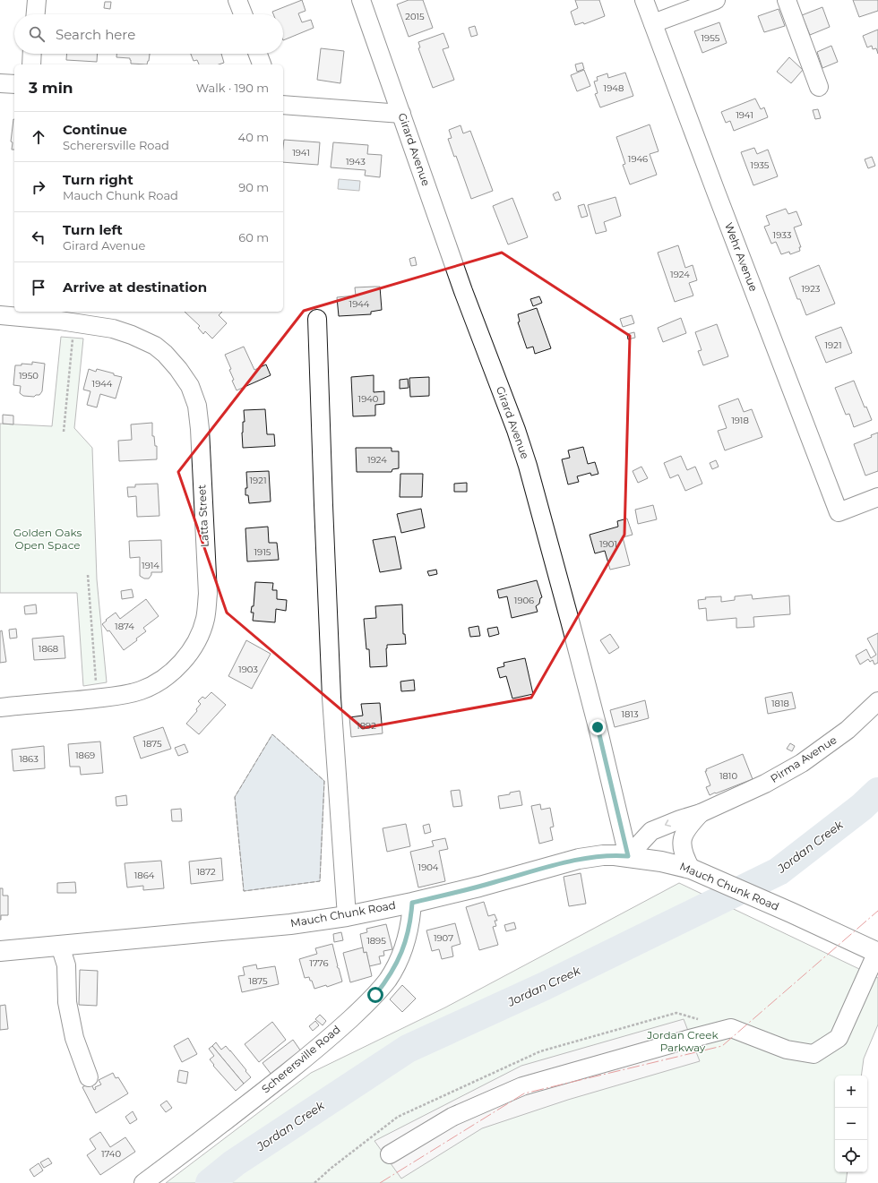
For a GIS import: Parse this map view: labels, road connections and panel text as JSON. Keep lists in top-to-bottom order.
{
  "streets": {
    "main road": ["Mauch Chunk Road"],
    "street": [
      "Girard Avenue",
      "Wehr Avenue",
      "Latta Street",
      "Pirma Avenue",
      "Scherersville Road"
    ]
  },
  "crossings": [
    ["Girard Avenue", "Pirma Avenue"],
    ["Girard Avenue", "Mauch Chunk Road"],
    ["Pirma Avenue", "Mauch Chunk Road"],
    ["Mauch Chunk Road", "Scherersville Road"]
  ],
  "water": ["Jordan Creek"],
  "parks": ["Golden Oaks Open Space", "Jordan Creek Parkway"],
  "house_numbers": [
    "2015",
    "1955",
    "1948",
    "1941",
    "1941",
    "1946",
    "1943",
    "1935",
    "1933",
    "1924",
    "1923",
    "1944",
    "1921",
    "1950",
    "1944",
    "1940",
    "1918",
    "1924",
    "1921",
    "1901",
    "1915",
    "1914",
    "1906",
    "1874",
    "1868",
    "1903",
    "1818",
    "1813",
    "1892",
    "1875",
    "1869",
    "1863",
    "1810",
    "1904",
    "1872",
    "1864",
    "1907",
    "1895",
    "1776",
    "1875",
    "1740"
  ],
  "page": {
    "search": "Search here",
    "heading": ["3 min", "Walk · 190 m"],
    "list": [
      ["Continue", "Scherersville Road", "40 m"],
      ["Turn right", "Mauch Chunk Road", "90 m"],
      ["Turn left", "Girard Avenue", "60 m"],
      "Arrive at destination"
    ],
    "map_buttons": ["+", "−"]
  }
}
